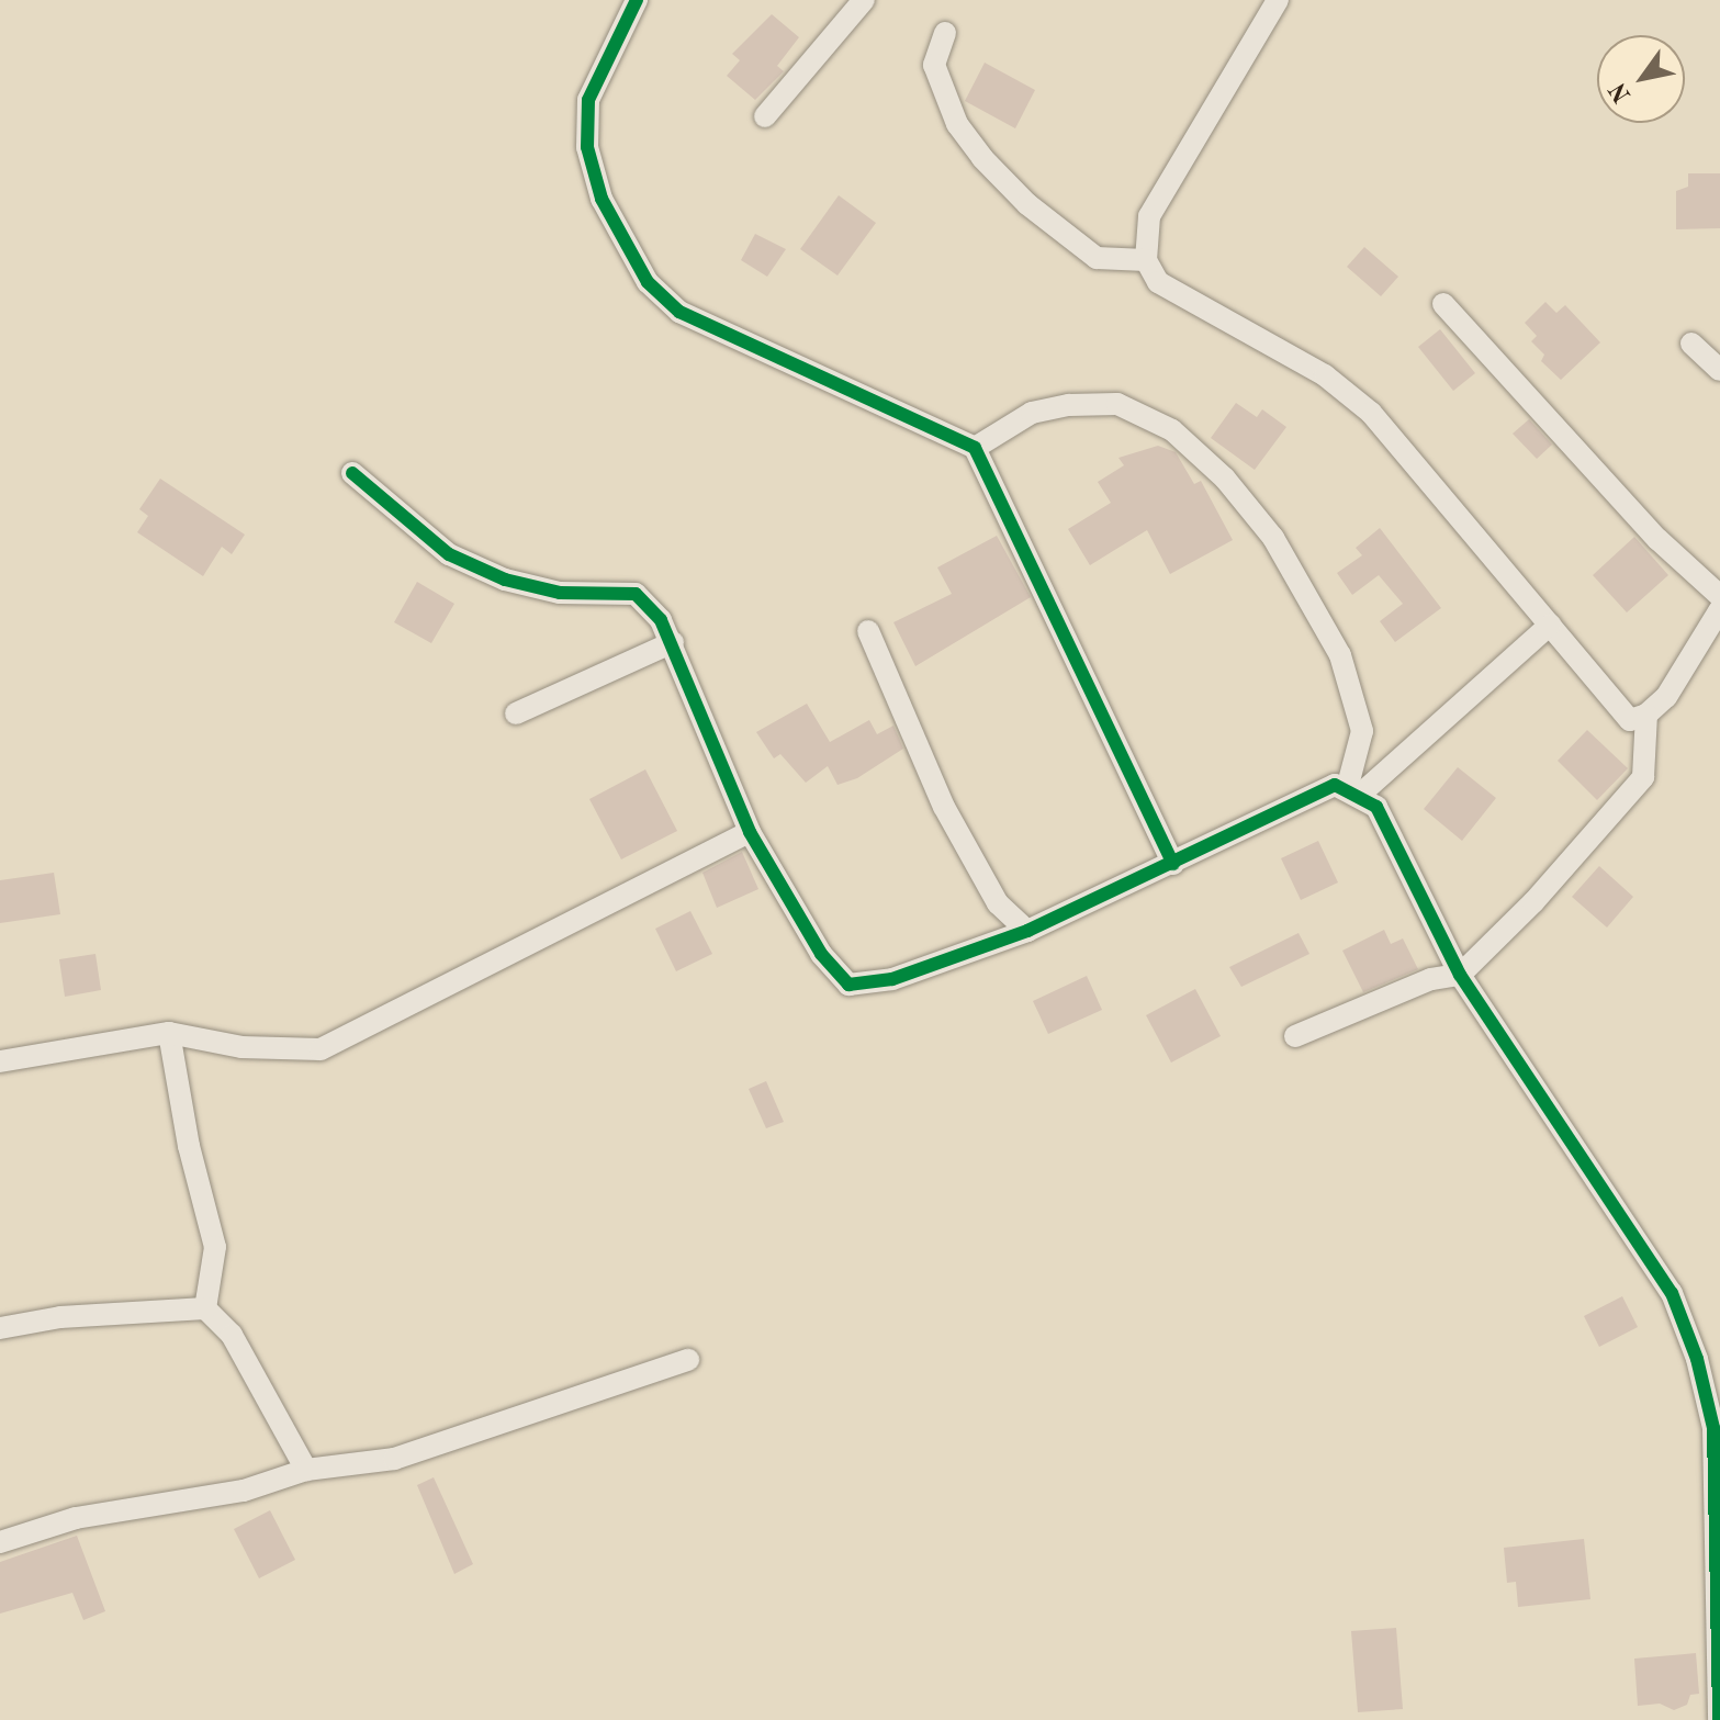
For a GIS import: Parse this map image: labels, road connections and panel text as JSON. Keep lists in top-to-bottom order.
{
  "north": "bottom left"
}
